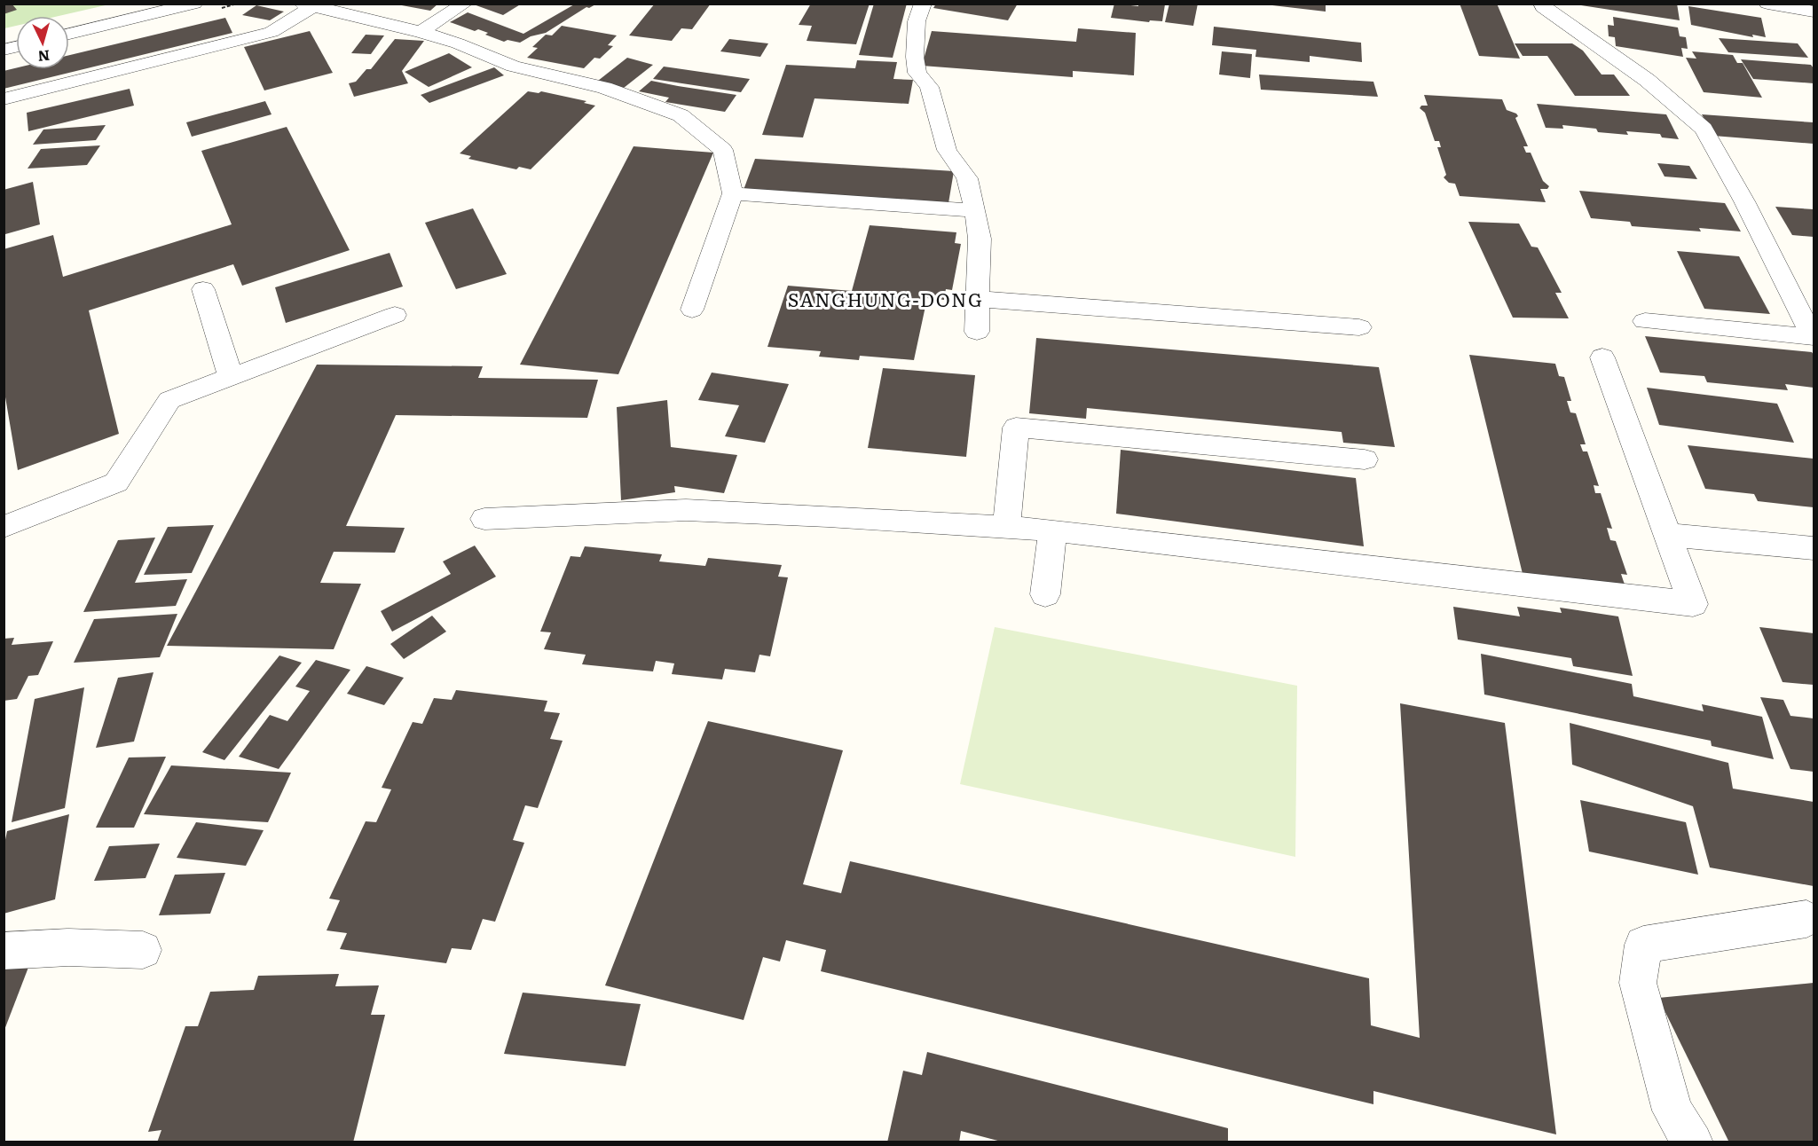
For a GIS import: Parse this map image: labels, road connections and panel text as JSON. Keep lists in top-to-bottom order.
{
  "districts": ["SANGHUNG-DONG"],
  "north": "bottom"
}
